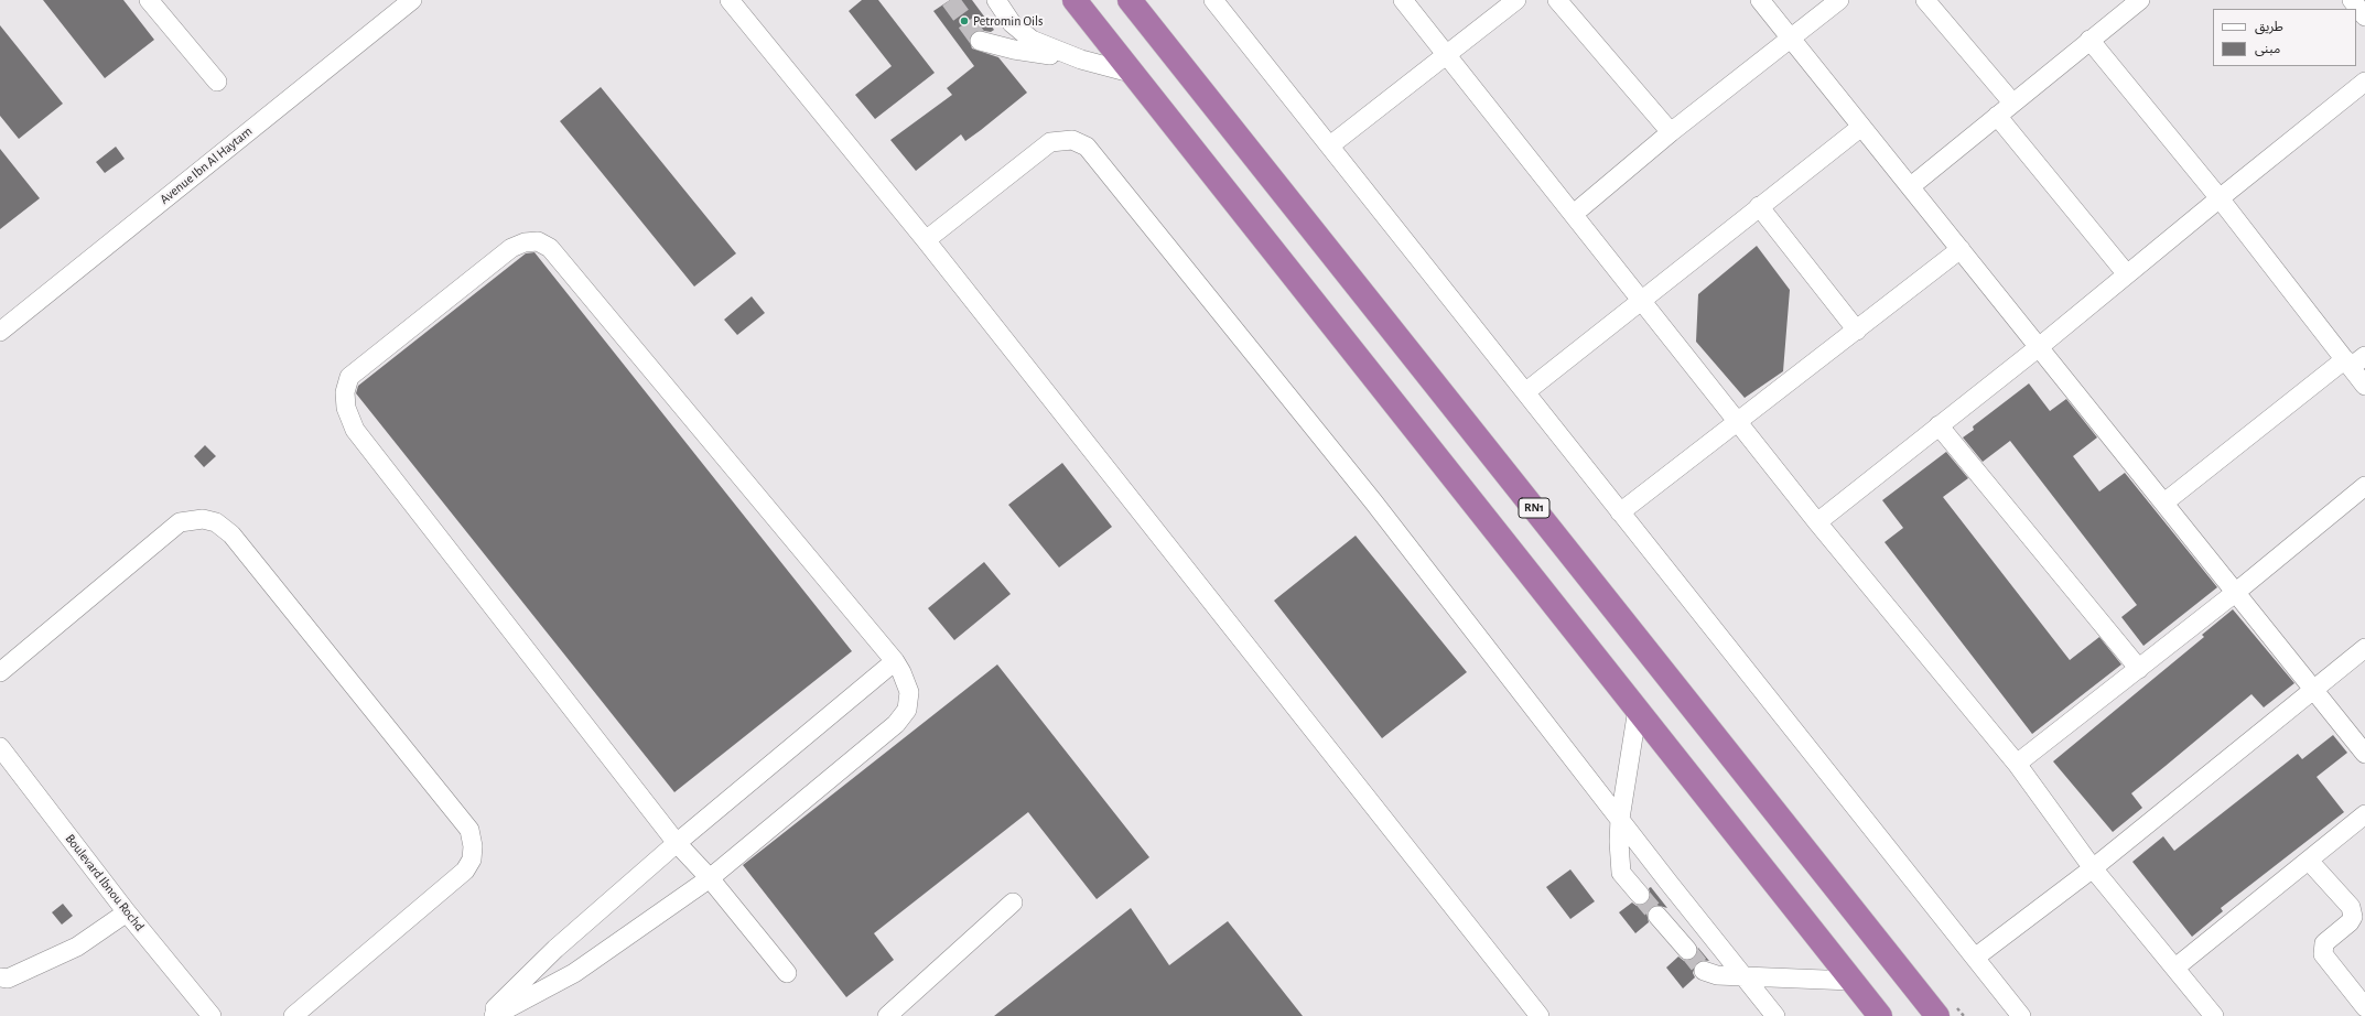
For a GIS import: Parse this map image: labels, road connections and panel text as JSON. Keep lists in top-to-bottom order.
{
  "streets": {
    "highway": ["RN1"],
    "street": ["Avenue Ibn Al Haytam", "Boulevard Ibnou Rochd"]
  },
  "places": ["Petromin Oils"],
  "legend": ["طريق", "مبنى"]
}
